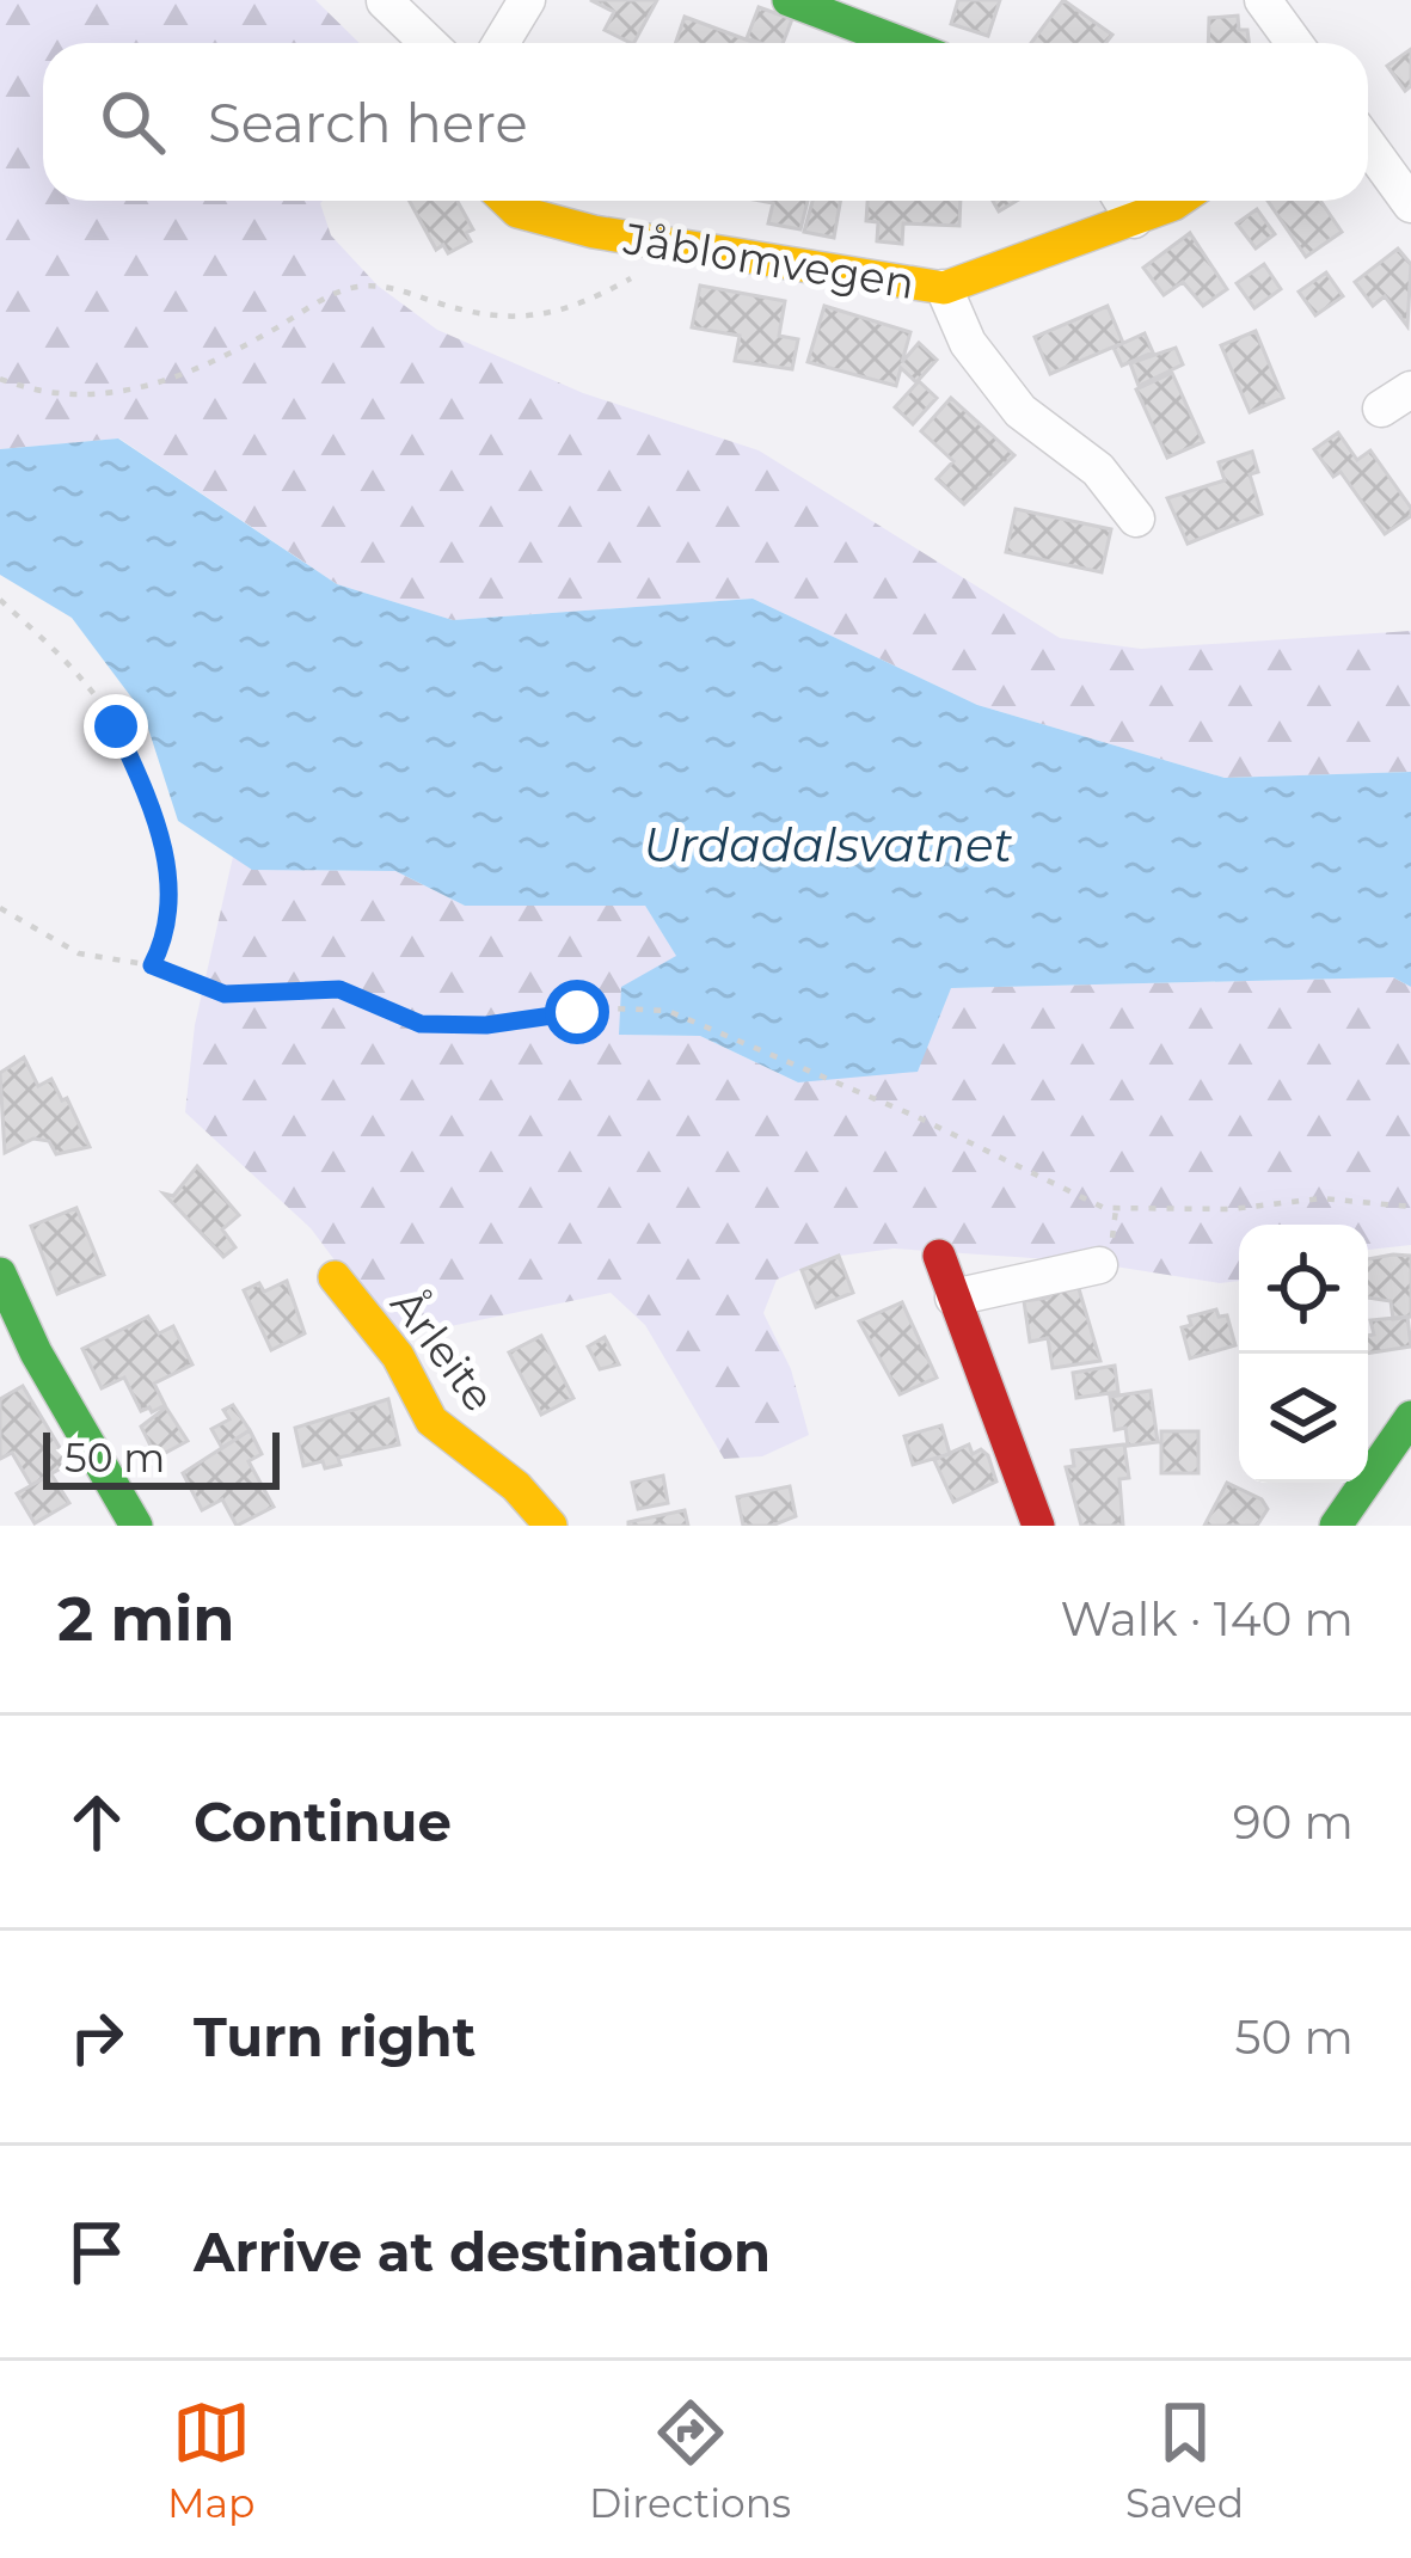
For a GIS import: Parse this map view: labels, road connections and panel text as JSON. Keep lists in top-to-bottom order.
{
  "streets": {
    "street": ["Jåblomvegen", "Årleite"]
  },
  "water": ["Urdadalsvatnet"],
  "scale_bar": "50 m",
  "page": {
    "search": "Search here",
    "scale": "50 m",
    "heading": ["2 min", "Walk · 140 m"],
    "list": [
      ["Continue", "90 m"],
      ["Turn right", "50 m"],
      "Arrive at destination"
    ],
    "nav": ["Map", "Directions", "Saved"]
  }
}
